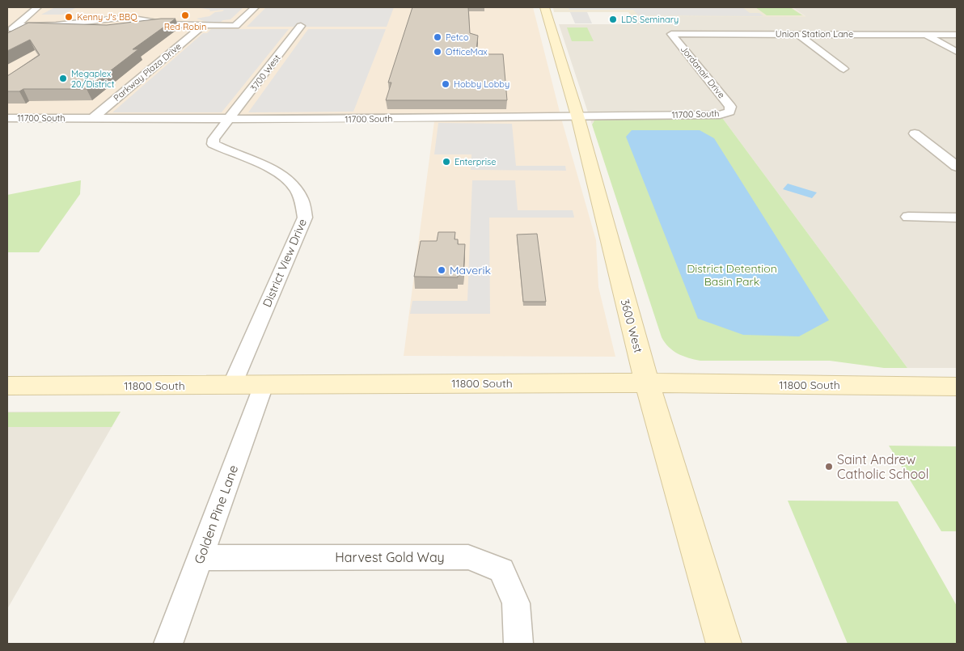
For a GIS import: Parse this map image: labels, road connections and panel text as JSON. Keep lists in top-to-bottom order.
{
  "streets": {
    "main road": ["3600 West", "11800 South"],
    "street": [
      "Union Station Lane",
      "Parkway Plaza Drive",
      "Jordanair Drive",
      "3700 West",
      "11700 South",
      "District View Drive",
      "Golden Pine Lane",
      "Harvest Gold Way"
    ]
  },
  "crossings": [
    ["Union Station Lane", "Jordanair Drive"],
    ["Parkway Plaza Drive", "11700 South"],
    ["Jordanair Drive", "11700 South"],
    ["3700 West", "11700 South"],
    ["3700 West", "District View Drive"],
    ["11700 South", "District View Drive"],
    ["11700 South", "3600 West"],
    ["District View Drive", "11800 South"],
    ["3600 West", "11800 South"],
    ["11800 South", "Golden Pine Lane"],
    ["Golden Pine Lane", "Harvest Gold Way"]
  ],
  "parks": ["District Detention Basin Park"],
  "places": [
    "Red Robin",
    "Kenny J's BBQ",
    "LDS Seminary",
    "Petco",
    "OfficeMax",
    "Megaplex 20/District",
    "Hobby Lobby",
    "Enterprise",
    "Maverik",
    "Saint Andrew Catholic School"
  ]
}
